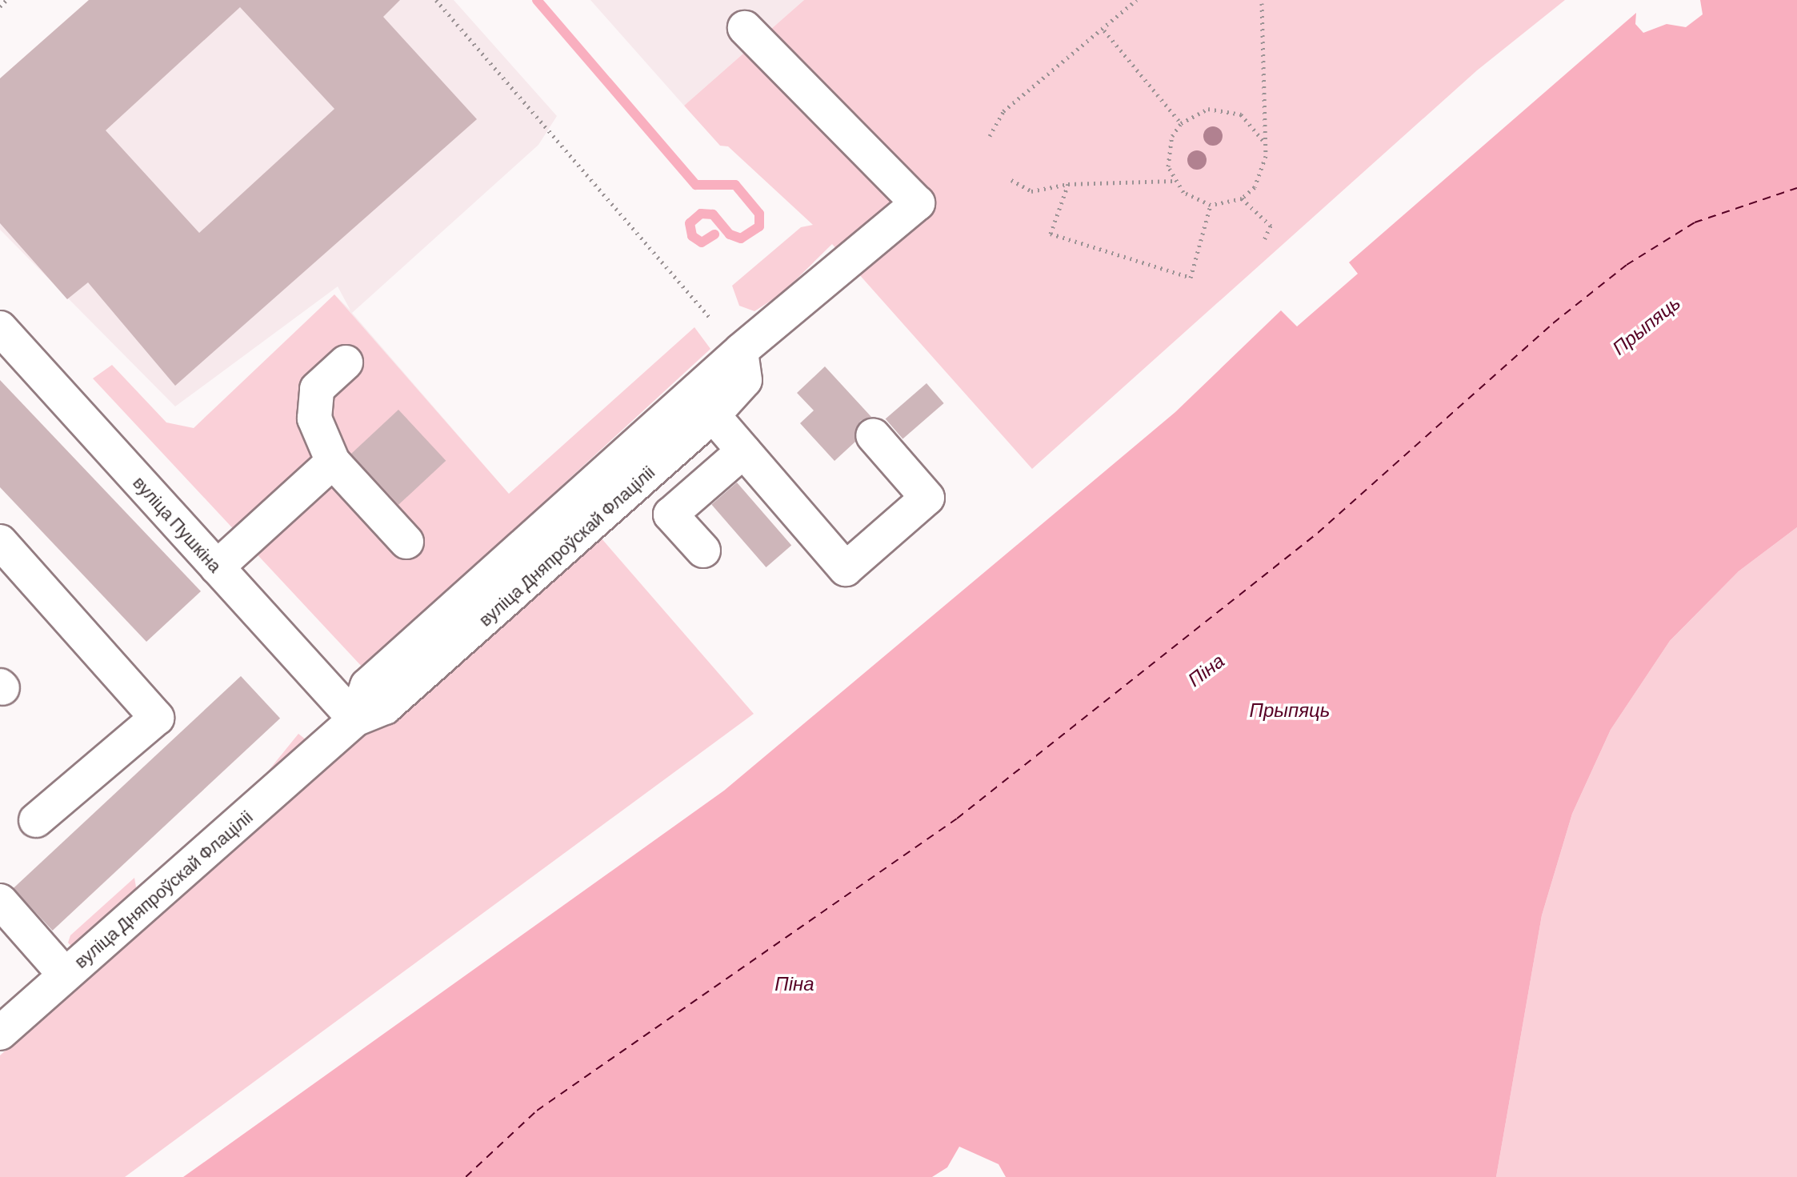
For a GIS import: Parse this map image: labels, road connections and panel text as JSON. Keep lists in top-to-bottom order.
{
  "streets": {
    "street": ["вуліца Пушкіна", "вуліца Дняпроўскай Флаціліі"]
  },
  "crossings": [
    ["вуліца Пушкіна", "вуліца Дняпроўскай Флаціліі"]
  ],
  "water": ["Прыпяць", "Піна"]
}
